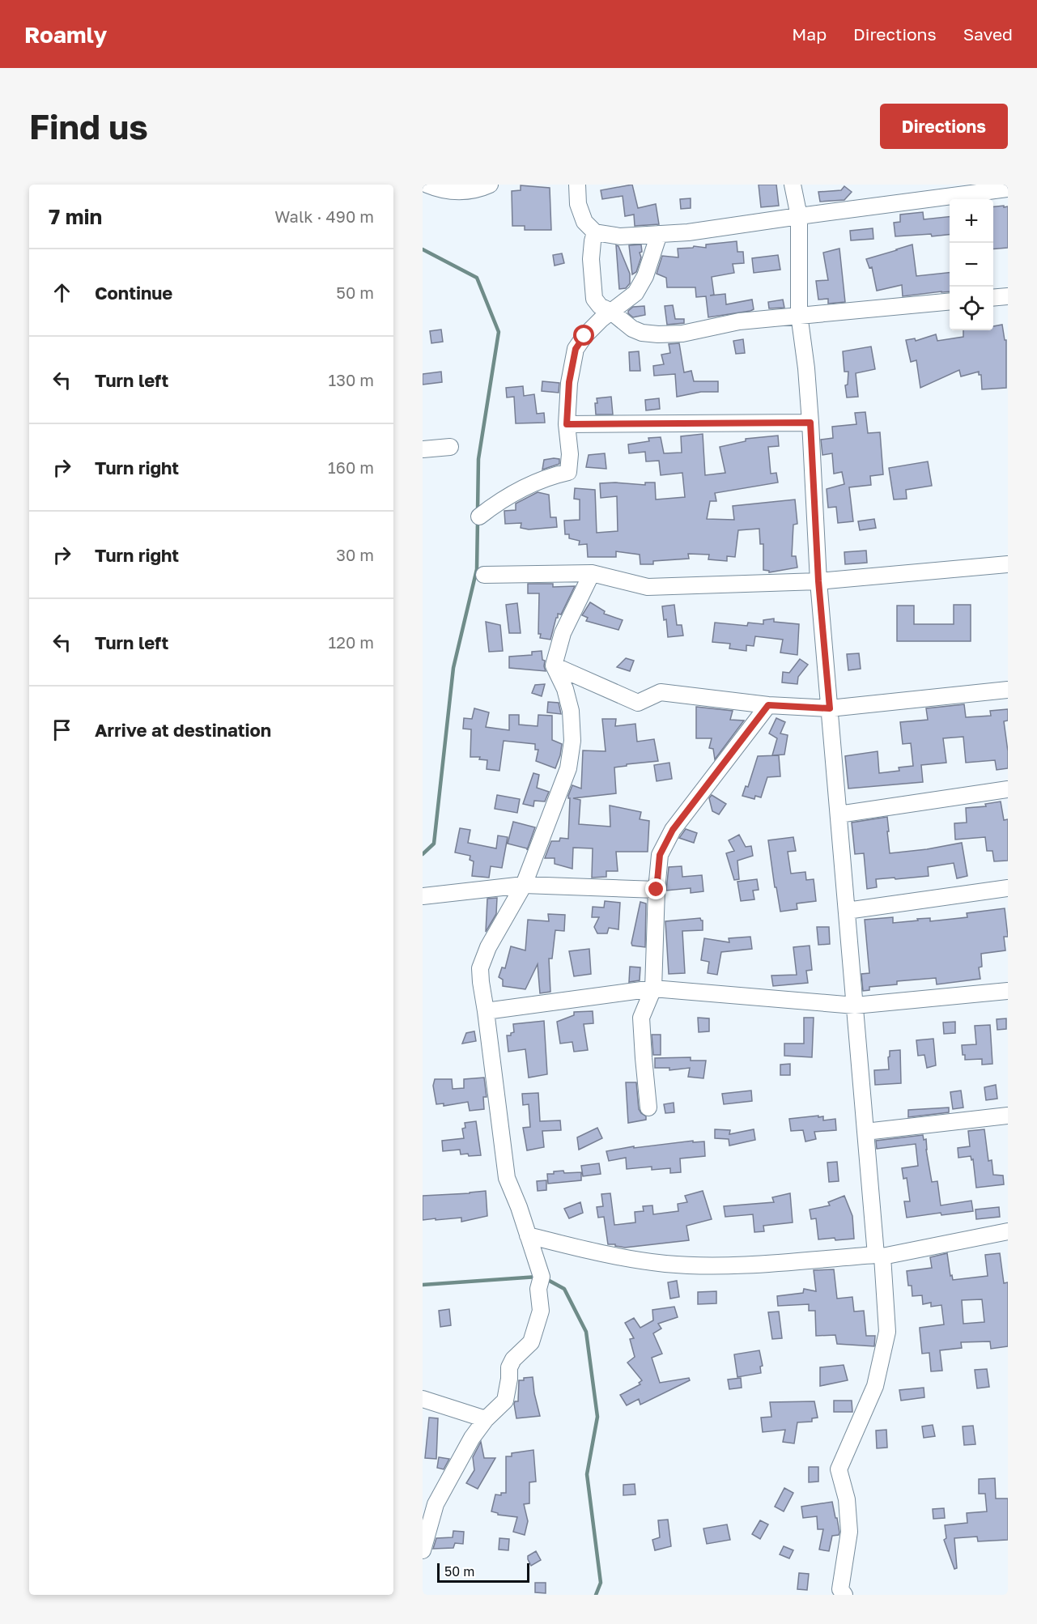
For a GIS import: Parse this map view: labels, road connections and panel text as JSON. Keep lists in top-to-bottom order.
{
  "scale_bar": "50 m",
  "page": {
    "header": "Roamly",
    "nav": ["Map", "Directions", "Saved"],
    "buttons": "Directions",
    "title": "Find us",
    "heading": ["7 min", "Walk · 490 m"],
    "map_buttons": ["+", "−"],
    "list": [
      ["Continue", "50 m"],
      ["Turn left", "130 m"],
      ["Turn right", "160 m"],
      ["Turn right", "30 m"],
      ["Turn left", "120 m"],
      "Arrive at destination"
    ],
    "scale": "50 m"
  }
}
